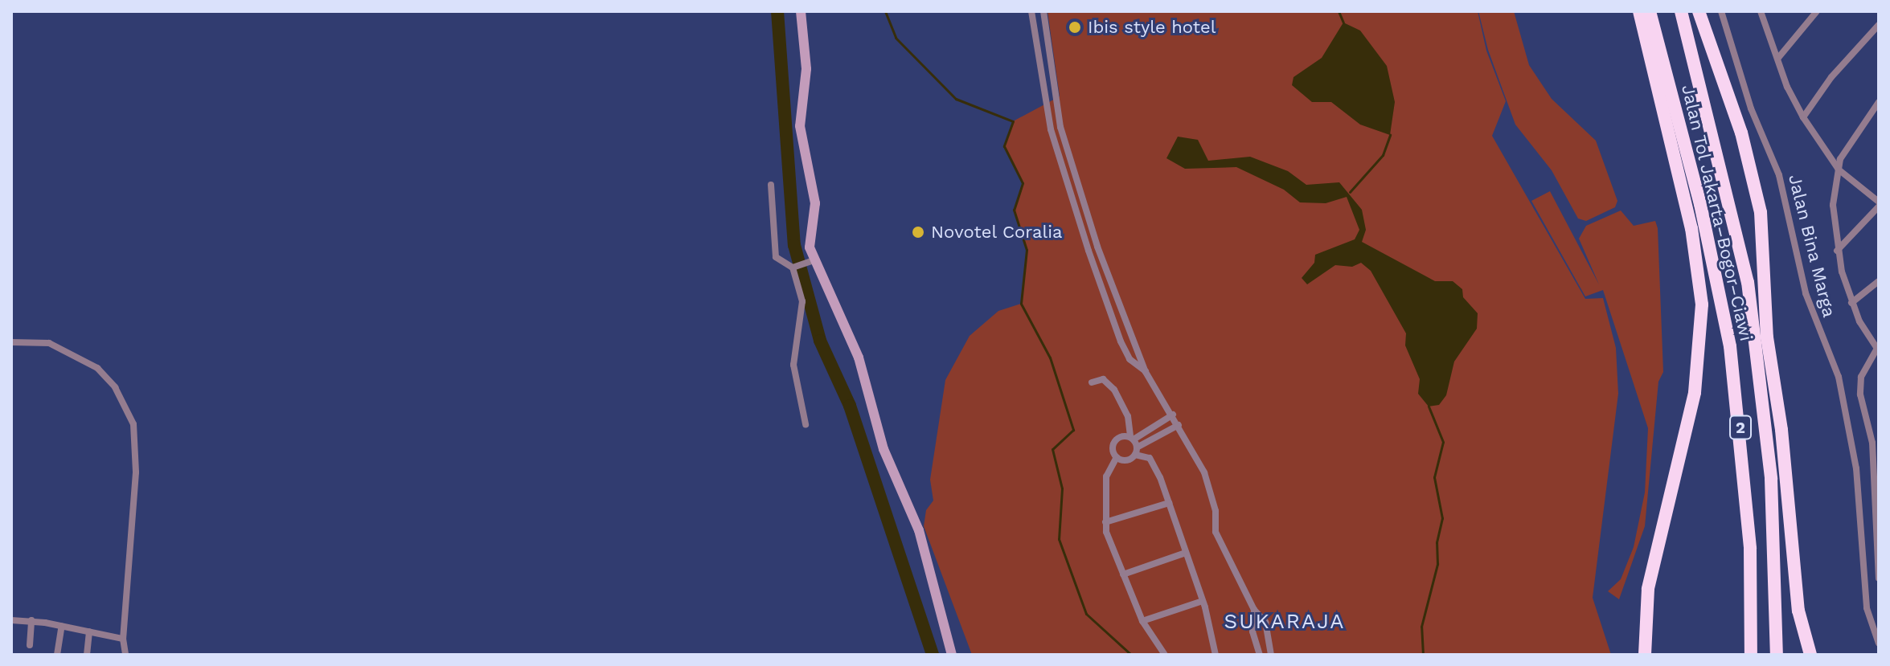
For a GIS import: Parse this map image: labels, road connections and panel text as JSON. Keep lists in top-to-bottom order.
{
  "streets": {
    "highway": ["Jalan Tol Jakarta–Bogor–Ciawi", "2"],
    "street": ["Jalan Bina Marga"]
  },
  "districts": ["SUKARAJA"],
  "places": ["Ibis style hotel", "Novotel Coralia"]
}
